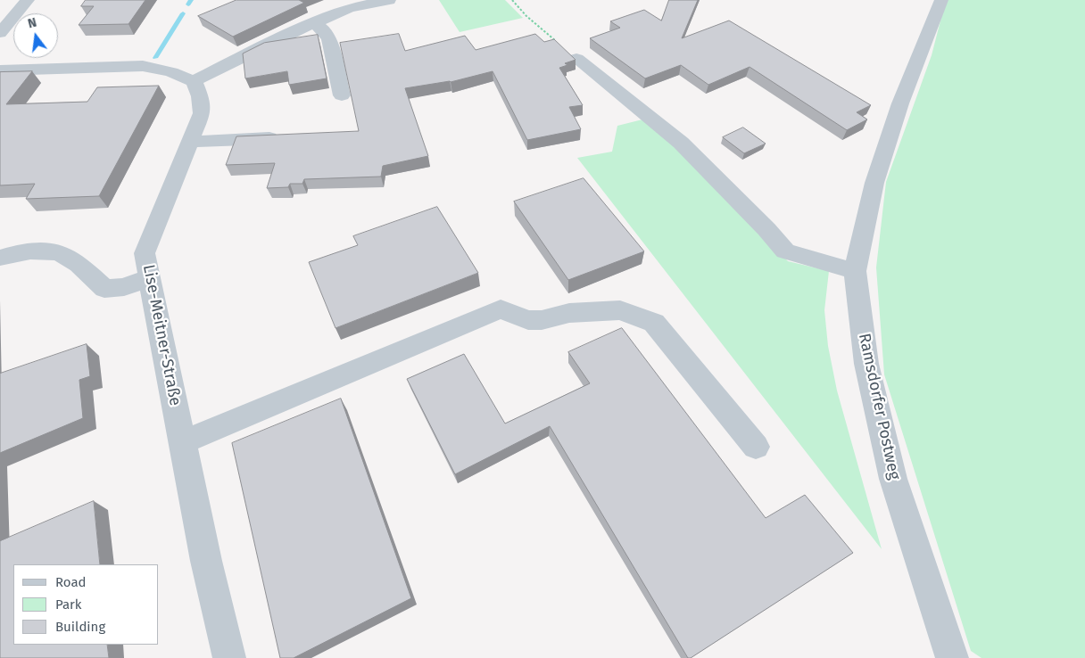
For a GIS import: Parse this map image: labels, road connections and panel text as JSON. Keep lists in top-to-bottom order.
{
  "streets": {
    "street": ["Lise-Meitner-Straße", "Ramsdorfer Postweg"]
  },
  "legend": ["Road", "Park", "Building"],
  "north": "top"
}
